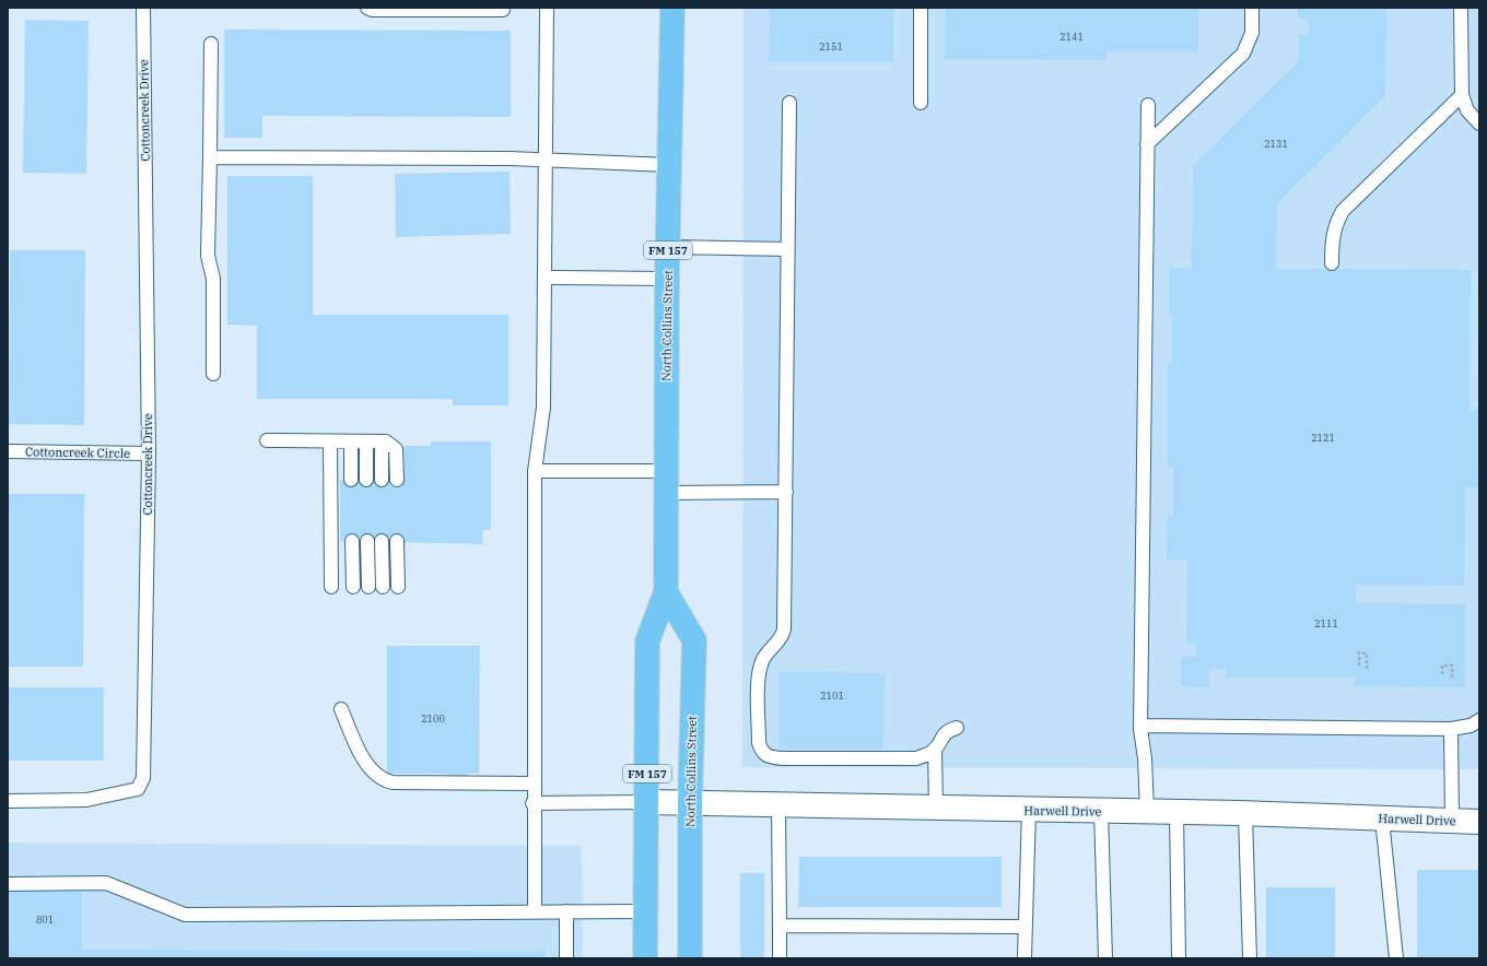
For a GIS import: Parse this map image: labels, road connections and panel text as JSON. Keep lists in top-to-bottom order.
{
  "streets": {
    "main road": ["FM 157", "North Collins Street"],
    "street": ["Harwell Drive"],
    "lane": ["Cottoncreek Drive", "Cottoncreek Circle"]
  },
  "crossings": [
    ["Cottoncreek Drive", "Cottoncreek Circle"],
    ["North Collins Street", "Harwell Drive"]
  ],
  "house_numbers": [
    "2141",
    "2151",
    "2131",
    "2121",
    "2111",
    "2101",
    "2100",
    "801"
  ]
}
